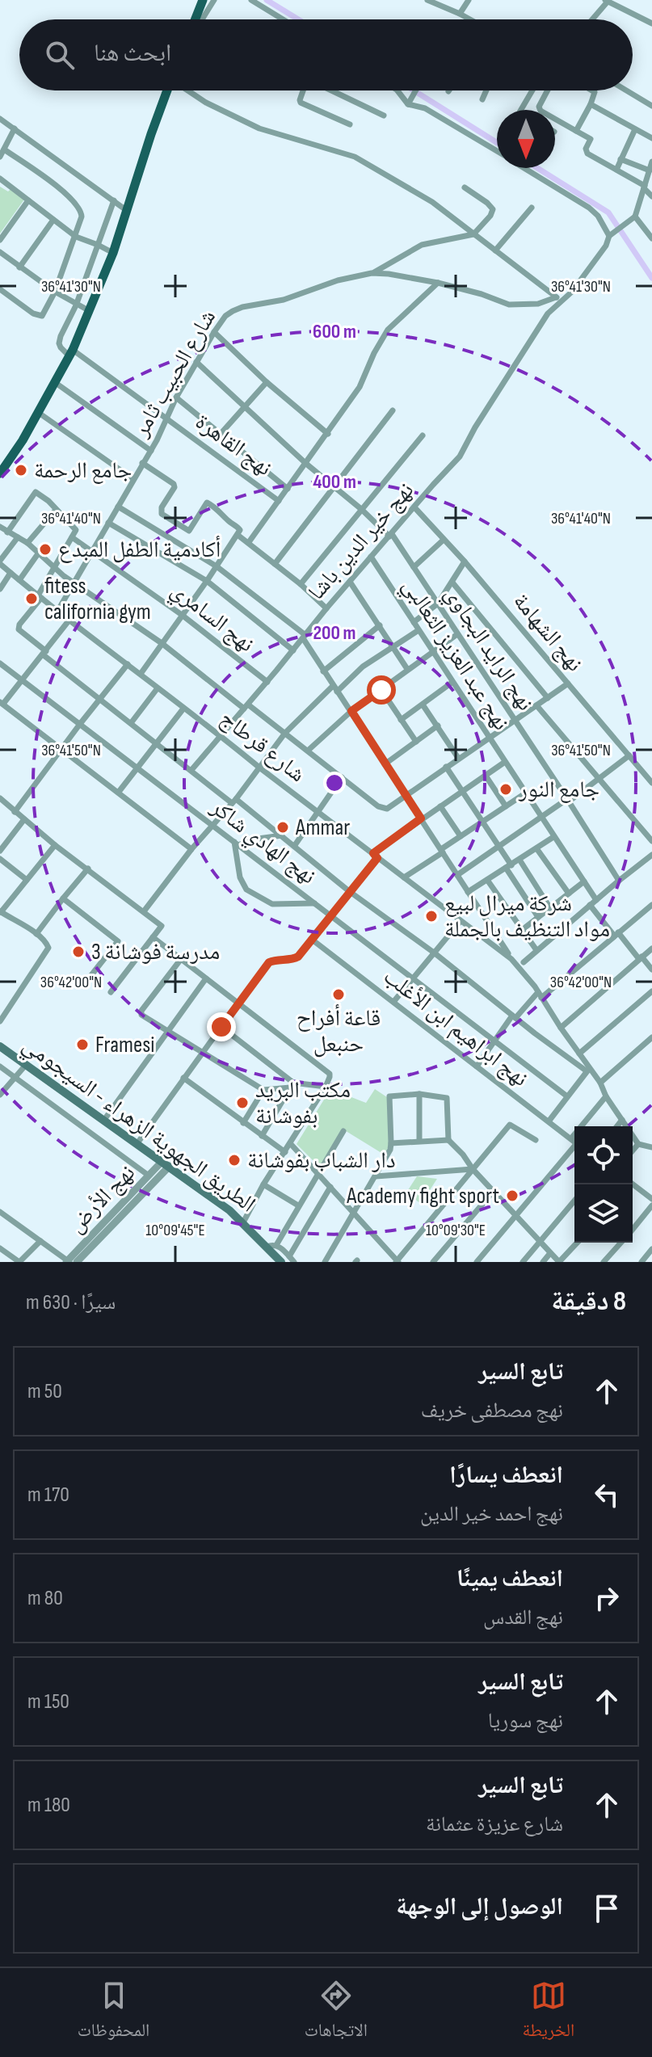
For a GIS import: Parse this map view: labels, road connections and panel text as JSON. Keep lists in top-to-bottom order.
{
  "streets": {
    "main road": ["الطريق الجهوية الزهراء - السيجومي"],
    "street": [
      "شارع الحبيب ثامر",
      "نهج القاهرة",
      "نهج خير الدين باشا",
      "نهج السامري",
      "نهج الشهامة",
      "نهج الرايد البجاوي",
      "نهج عبد العزيز الثعالبي",
      "شارع قرطاج",
      "نهج الهادي شاكر",
      "نهج ابراهيم ابن الأغلب",
      "نهج الأرض"
    ]
  },
  "crossings": [
    ["شارع الحبيب ثامر", "نهج القاهرة"],
    ["شارع الحبيب ثامر", "نهج خير الدين باشا"],
    ["شارع الحبيب ثامر", "نهج السامري"],
    ["شارع الحبيب ثامر", "نهج الرايد البجاوي"],
    ["شارع الحبيب ثامر", "شارع قرطاج"],
    ["نهج خير الدين باشا", "نهج السامري"],
    ["نهج خير الدين باشا", "نهج الشهامة"],
    ["نهج خير الدين باشا", "نهج الرايد البجاوي"],
    ["نهج خير الدين باشا", "نهج عبد العزيز الثعالبي"],
    ["نهج خير الدين باشا", "شارع قرطاج"],
    ["الطريق الجهوية الزهراء - السيجومي", "نهج الأرض"]
  ],
  "places": [
    "جامع الرحمة",
    "أكادمية الطفل المبدع",
    "fitess california gym",
    "جامع النور",
    "Ammar",
    "شركة ميرال لبيع مواد التنظيف بالجملة",
    "مدرسة فوشانة 3",
    "قاعة أفراح حنبعل",
    "Framesi",
    "مكتب البريد بفوشانة",
    "دار الشباب بفوشانة",
    "Academy fight sport"
  ],
  "north": "bottom",
  "page": {
    "search": "ابحث هنا",
    "heading": ["8 دقيقة", "سيرًا · 630 m"],
    "list": [
      ["تابع السير", "نهج مصطفى خريف", "50 m"],
      ["انعطف يسارًا", "نهج احمد خير الدين", "170 m"],
      ["انعطف يمينًا", "نهج القدس", "80 m"],
      ["تابع السير", "نهج سوريا", "150 m"],
      ["تابع السير", "شارع عزيزة عثمانة", "180 m"],
      "الوصول إلى الوجهة"
    ],
    "nav": ["الخريطة", "الاتجاهات", "المحفوظات"]
  },
  "coordinates": [
    "36°41'30\"N",
    "36°41'40\"N",
    "36°41'50\"N",
    "36°42'00\"N",
    "10°09'45\"E",
    "10°09'30\"E"
  ],
  "rings": ["600 m", "400 m", "200 m"]
}
